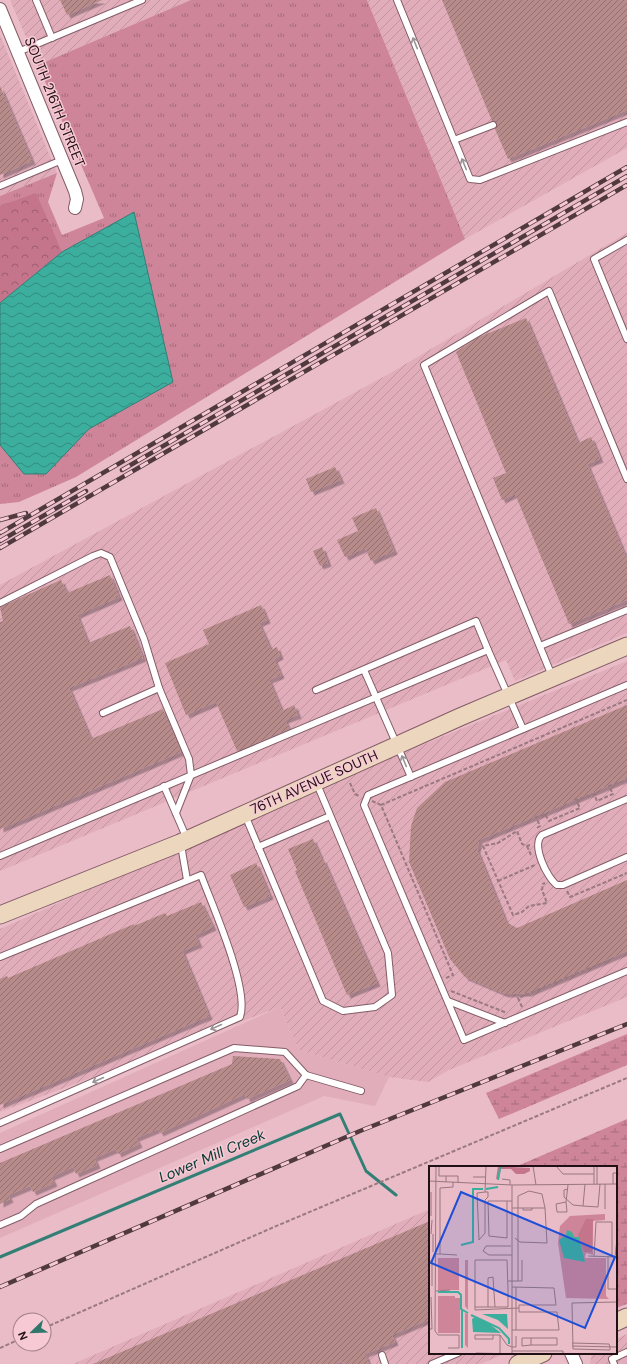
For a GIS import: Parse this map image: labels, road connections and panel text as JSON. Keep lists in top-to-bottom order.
{
  "streets": {
    "street": ["SOUTH 216TH STREET", "76TH AVENUE SOUTH"]
  },
  "water": ["Lower Mill Creek"],
  "north": "bottom left"
}
